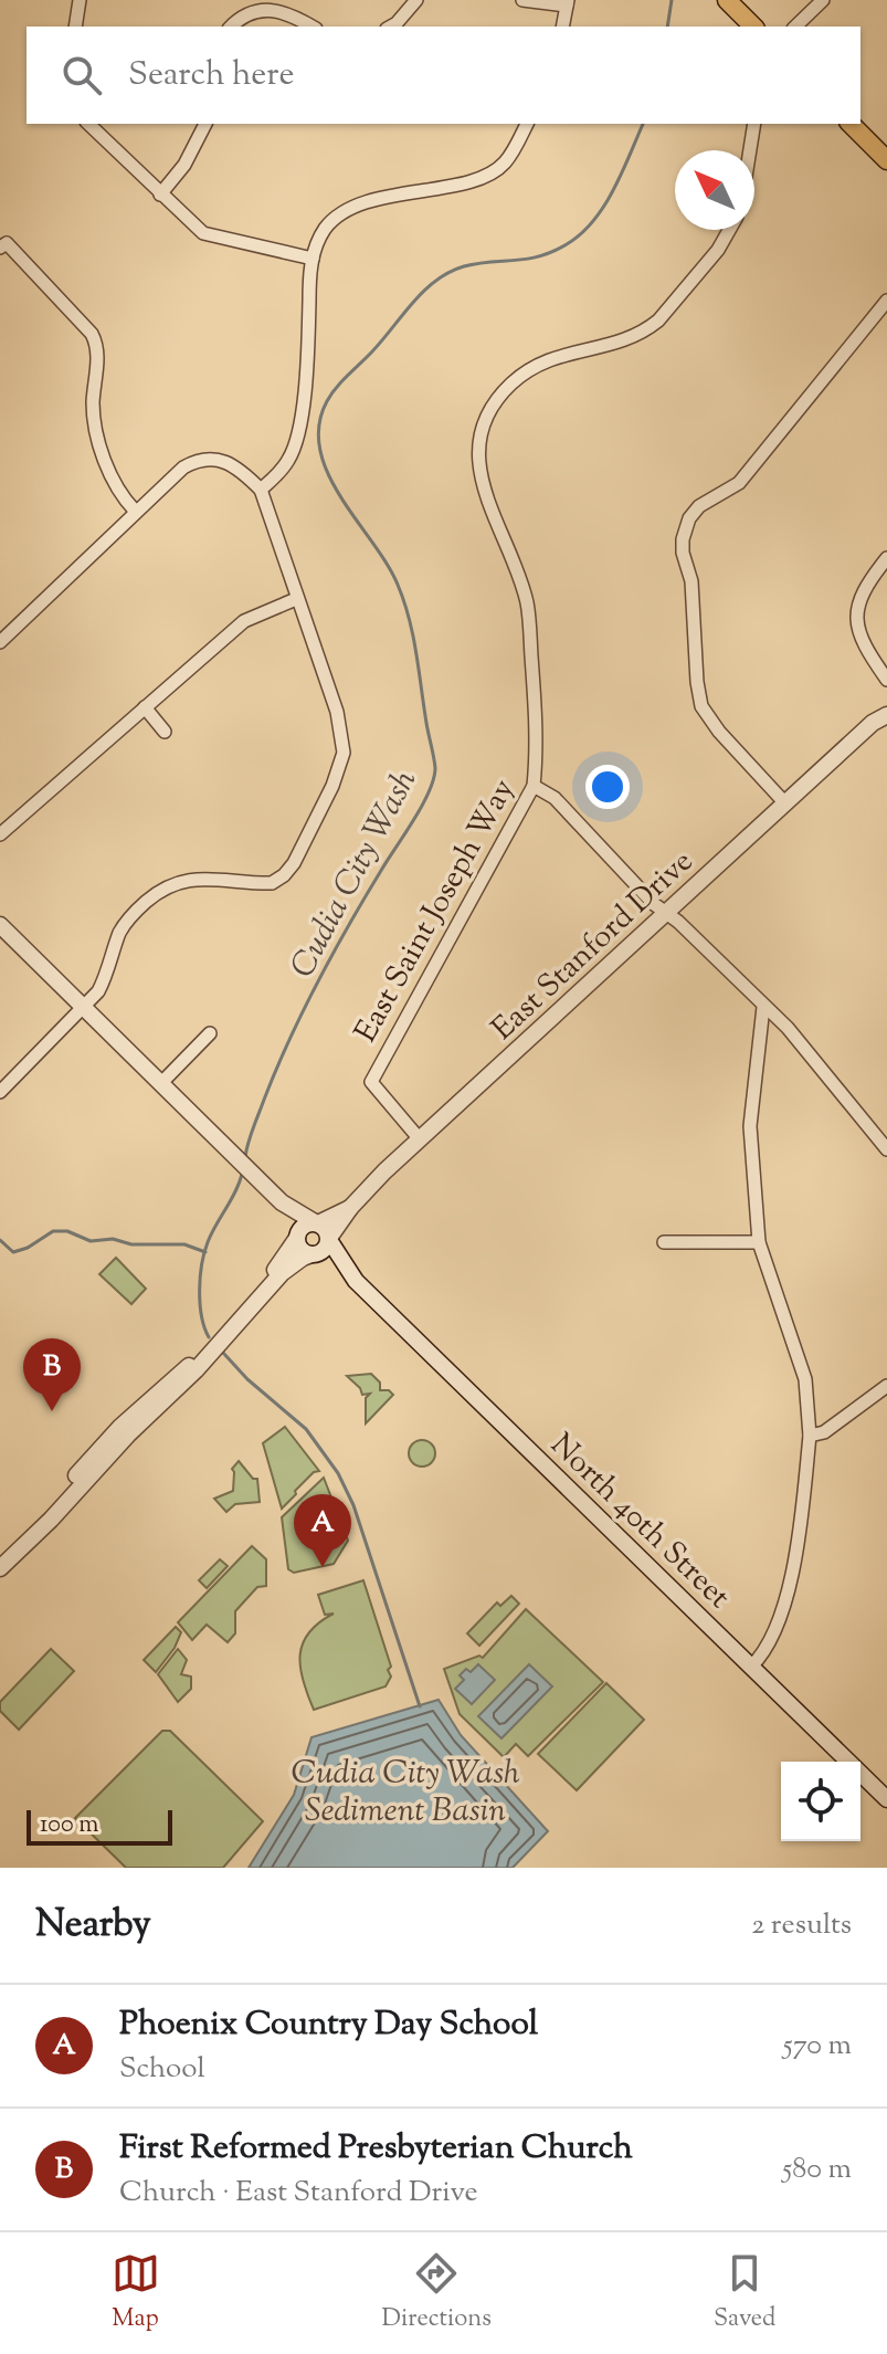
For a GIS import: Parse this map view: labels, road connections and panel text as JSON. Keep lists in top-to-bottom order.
{
  "streets": {
    "street": ["East Saint Joseph Way", "East Stanford Drive", "North 40th Street"]
  },
  "crossings": [
    ["East Saint Joseph Way", "East Stanford Drive"],
    ["East Stanford Drive", "North 40th Street"]
  ],
  "water": ["Cudia City Wash", "Cudia City Wash Sediment Basin"],
  "scale_bar": "100 m",
  "north": "top left",
  "page": {
    "search": "Search here",
    "pins": ["B", "A"],
    "scale": "100 m",
    "heading": ["Nearby", "2 results"],
    "list": [
      {
        "mark": "A",
        "name": "Phoenix Country Day School",
        "note": "School",
        "value": "570 m"
      },
      {
        "mark": "B",
        "name": "First Reformed Presbyterian Church",
        "note": "Church · East Stanford Drive",
        "value": "580 m"
      }
    ],
    "nav": ["Map", "Directions", "Saved"]
  }
}
